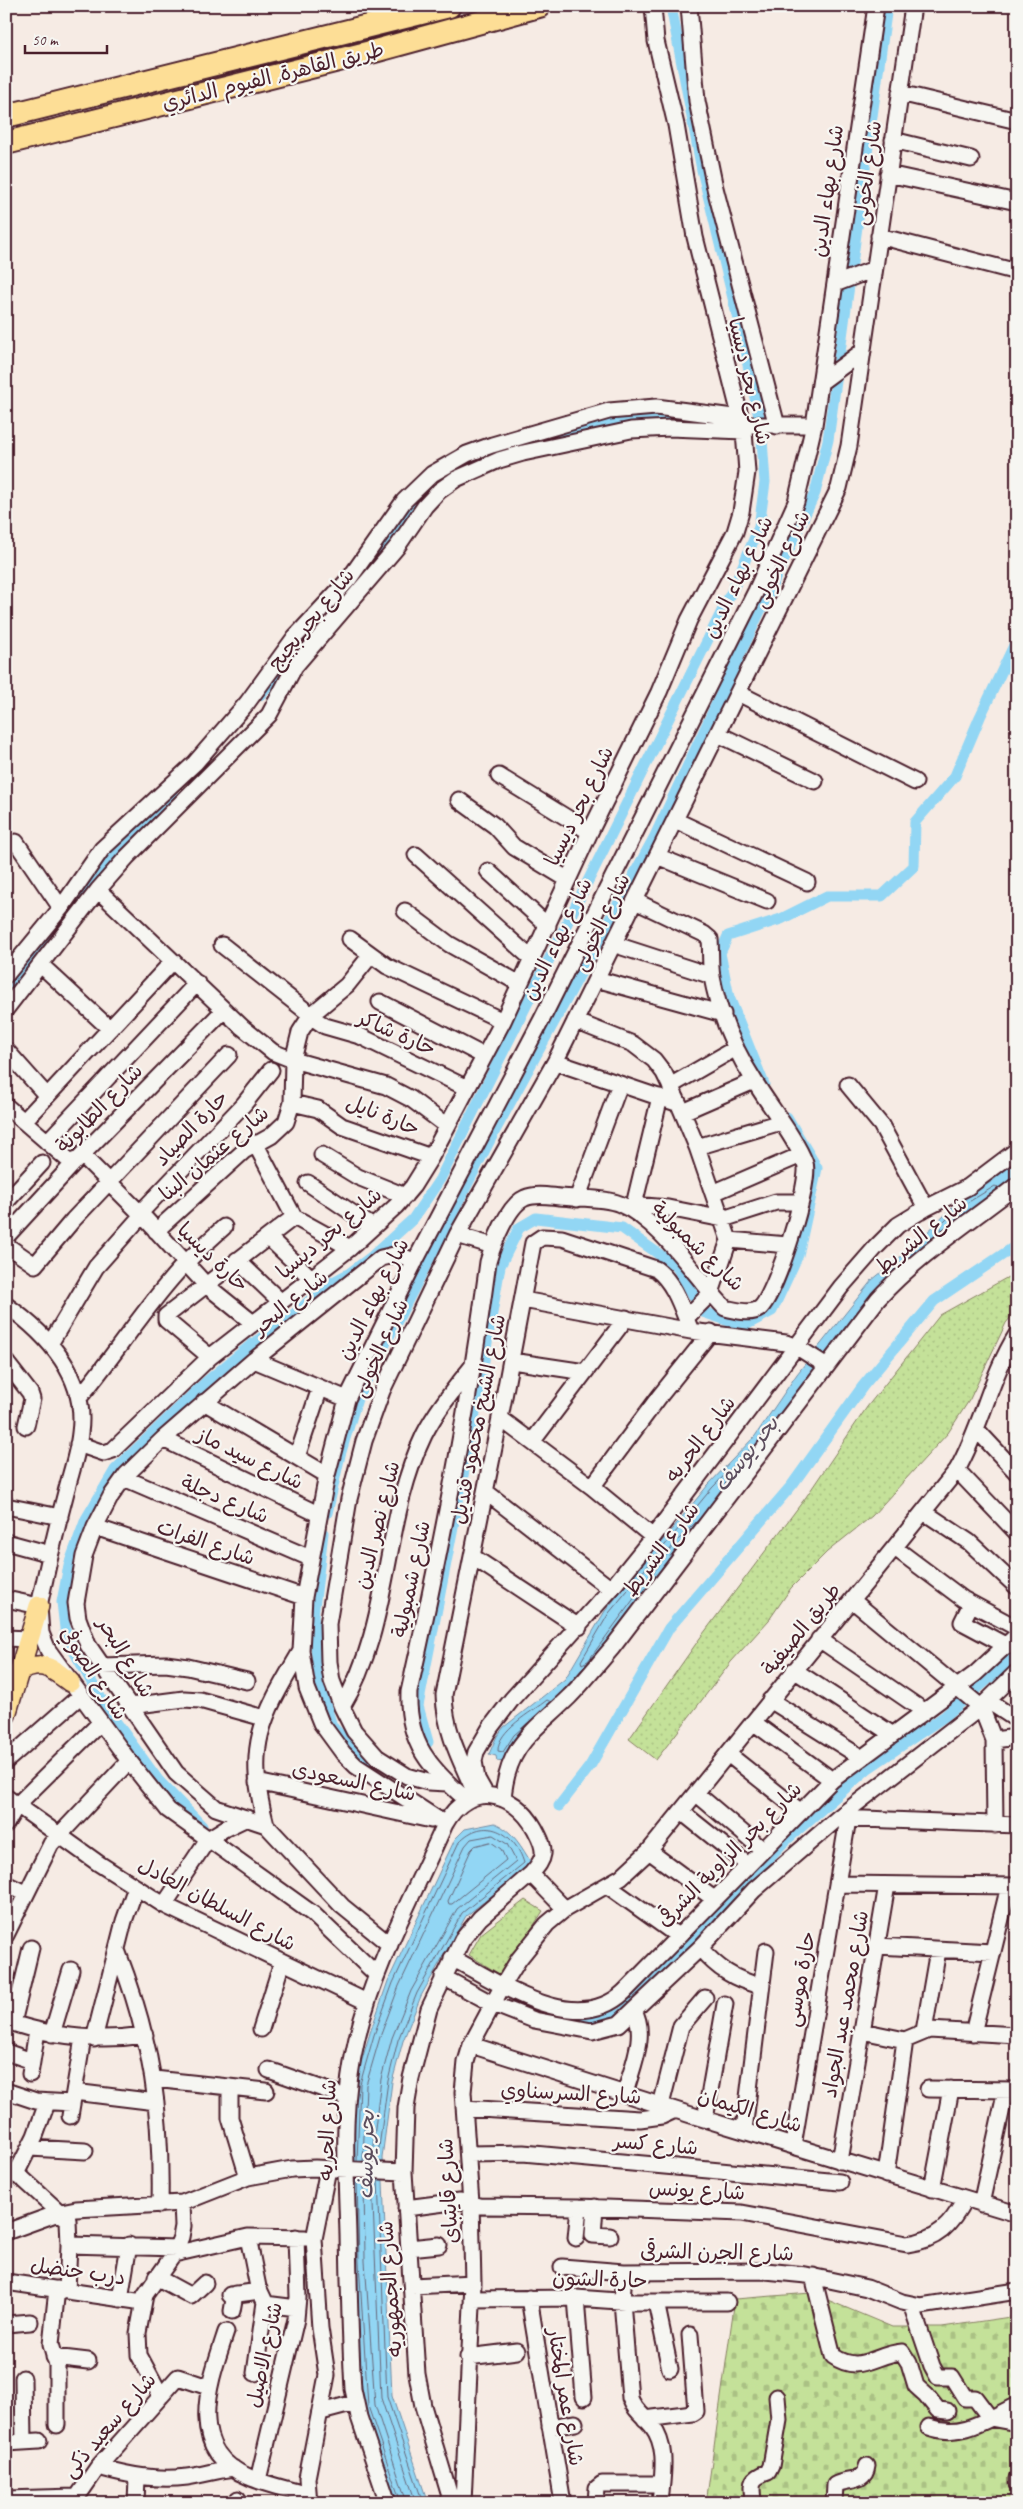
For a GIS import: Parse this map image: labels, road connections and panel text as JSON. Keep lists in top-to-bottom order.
{
  "streets": {
    "highway": ["طريق القاهرة, الفيوم الدائري"],
    "street": [
      "شارع الخولى",
      "شارع بهاء الدين",
      "شارع بحر ديسيا",
      "شارع بحر بجيج",
      "حارة شاكر",
      "شارع الطابونة",
      "حارة نايل",
      "حارة الصياد",
      "شارع عثمان البنا",
      "شارع الشريط",
      "شارع شمبولية",
      "حارة ديسيا",
      "شارع البحر",
      "شارع الشيخ محمود قنديل",
      "شارع الحريه",
      "شارع سيد ماز",
      "شارع دجلة",
      "شارع نصر الدين",
      "شارع الفرات",
      "طريق الصيفية",
      "شارع الصوفي",
      "شارع السعودى",
      "شارع بحر الزاوية الشرقى",
      "شارع السلطان العادل",
      "حارة موسى",
      "شارع محمد عبد الجواد",
      "شارع السرسناوي",
      "شارع الكيمان",
      "شارع كسر",
      "شارع يونس",
      "شارع قايتباى",
      "شارع الجرن الشرقى",
      "درب حنضل",
      "حارة الشون",
      "شارع الجمهوريه",
      "شارع الاصيل",
      "شارع عمر المختار",
      "شارع سعيد ذكى"
    ]
  },
  "crossings": [
    ["شارع الخولى", "شارع شمبولية"],
    ["شارع الخولى", "شارع نصر الدين"],
    ["شارع بهاء الدين", "شارع البحر"],
    ["شارع بهاء الدين", "شارع الحريه"],
    ["شارع بهاء الدين", "شارع سيد ماز"],
    ["شارع بهاء الدين", "شارع دجلة"],
    ["شارع بهاء الدين", "شارع الفرات"],
    ["شارع بهاء الدين", "شارع السعودى"],
    ["شارع بحر ديسيا", "شارع بحر بجيج"],
    ["شارع بحر ديسيا", "حارة شاكر"],
    ["شارع بحر ديسيا", "حارة نايل"],
    ["شارع بحر ديسيا", "حارة ديسيا"],
    ["شارع بحر ديسيا", "شارع الصوفي"],
    ["حارة شاكر", "شارع عثمان البنا"],
    ["شارع الطابونة", "حارة ديسيا"],
    ["حارة نايل", "شارع عثمان البنا"],
    ["حارة الصياد", "حارة ديسيا"],
    ["حارة الصياد", "شارع الصوفي"],
    ["شارع عثمان البنا", "حارة ديسيا"],
    ["شارع الشريط", "شارع الجمهوريه"],
    ["شارع شمبولية", "شارع الشيخ محمود قنديل"],
    ["شارع شمبولية", "شارع الحريه"],
    ["شارع شمبولية", "شارع نصر الدين"],
    ["شارع البحر", "شارع الحريه"],
    ["شارع البحر", "شارع سيد ماز"],
    ["شارع البحر", "شارع دجلة"],
    ["شارع البحر", "شارع الفرات"],
    ["شارع الشيخ محمود قنديل", "شارع الحريه"],
    ["شارع الحريه", "شارع الصوفي"],
    ["شارع الحريه", "شارع السعودى"],
    ["شارع الحريه", "شارع السلطان العادل"],
    ["طريق الصيفية", "شارع قايتباى"],
    ["شارع بحر الزاوية الشرقى", "حارة موسى"],
    ["شارع بحر الزاوية الشرقى", "شارع قايتباى"],
    ["شارع بحر الزاوية الشرقى", "شارع الجمهوريه"],
    ["حارة موسى", "شارع الكيمان"],
    ["شارع محمد عبد الجواد", "شارع الكيمان"],
    ["شارع السرسناوي", "شارع الكيمان"],
    ["شارع السرسناوي", "شارع قايتباى"],
    ["شارع الكيمان", "شارع يونس"],
    ["شارع الكيمان", "شارع قايتباى"],
    ["شارع كسر", "شارع قايتباى"],
    ["شارع يونس", "شارع قايتباى"],
    ["شارع يونس", "شارع الجمهوريه"],
    ["شارع قايتباى", "حارة الشون"],
    ["شارع الجرن الشرقى", "حارة الشون"],
    ["حارة الشون", "شارع عمر المختار"]
  ],
  "water": ["بحر يوسف"],
  "scale_bar": "50 m"
}
